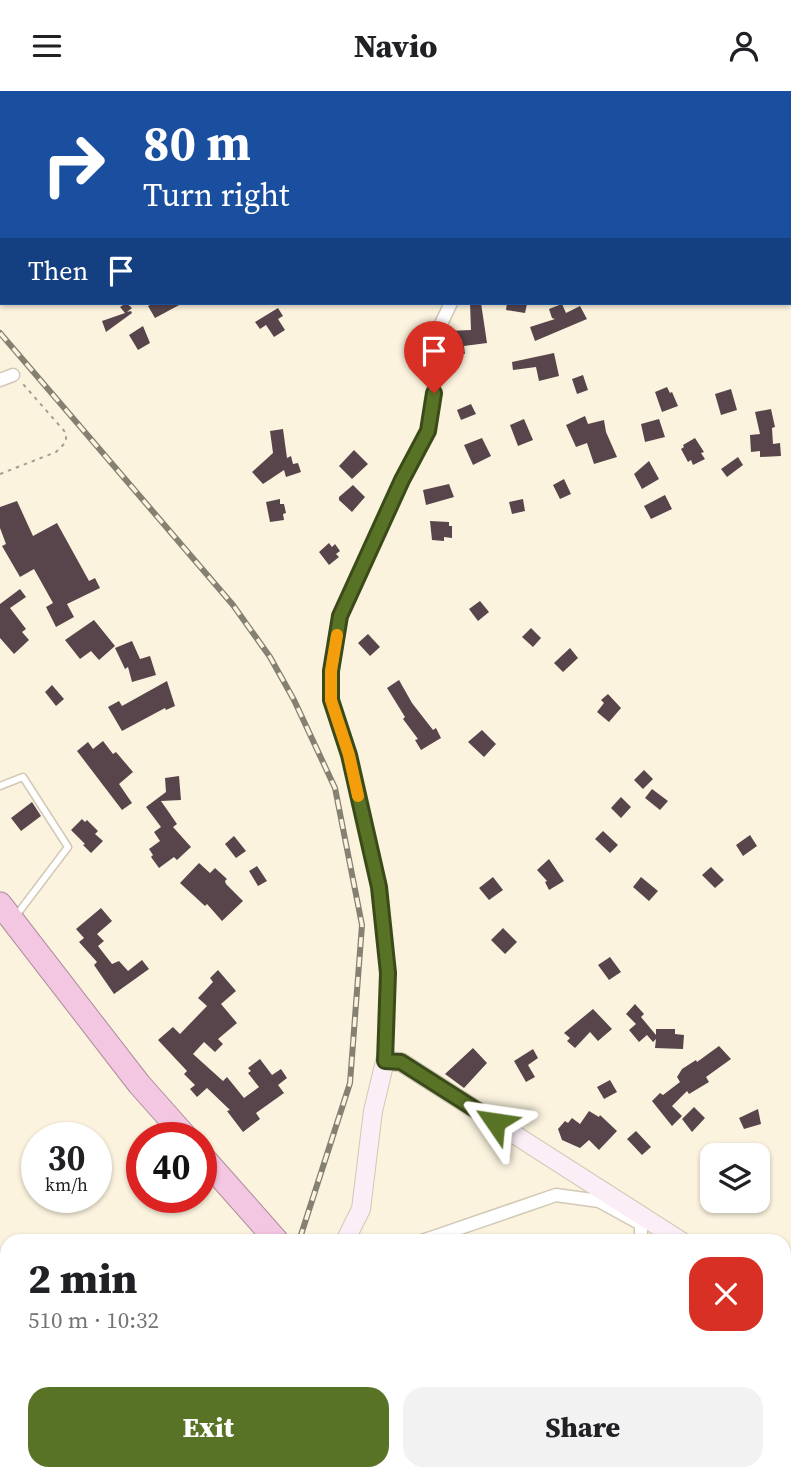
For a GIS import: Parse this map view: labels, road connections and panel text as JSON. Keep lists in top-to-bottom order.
{
  "page": {
    "header": "Navio",
    "turn": ["80 m", "Turn right"],
    "then": "Then",
    "speed": "30 km/h",
    "limit": "40",
    "heading": ["2 min", "510 m · 10:32"],
    "buttons": ["Exit", "Share"]
  }
}
